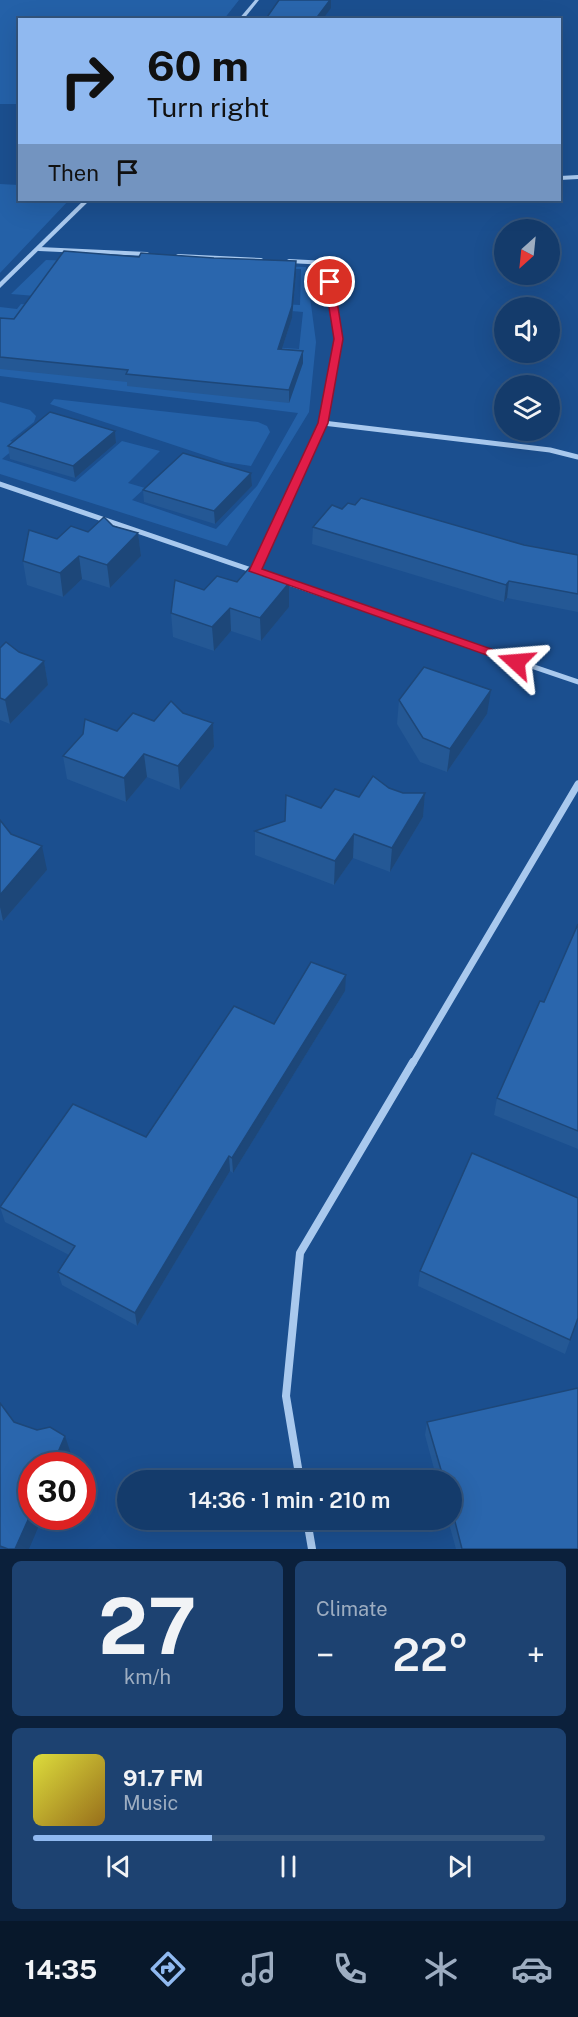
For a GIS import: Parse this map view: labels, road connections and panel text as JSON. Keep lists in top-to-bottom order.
{
  "north": "bottom left",
  "page": {
    "turn": ["60 m", "Turn right"],
    "then": "Then",
    "limit": "30",
    "trip": "14:36 · 1 min · 210 m",
    "tile": [
      ["27", "km/h"],
      "Climate"
    ],
    "heat": ["−", "22°", "+"],
    "song": ["91.7 FM", "Music"],
    "tabs": "14:35"
  }
}
